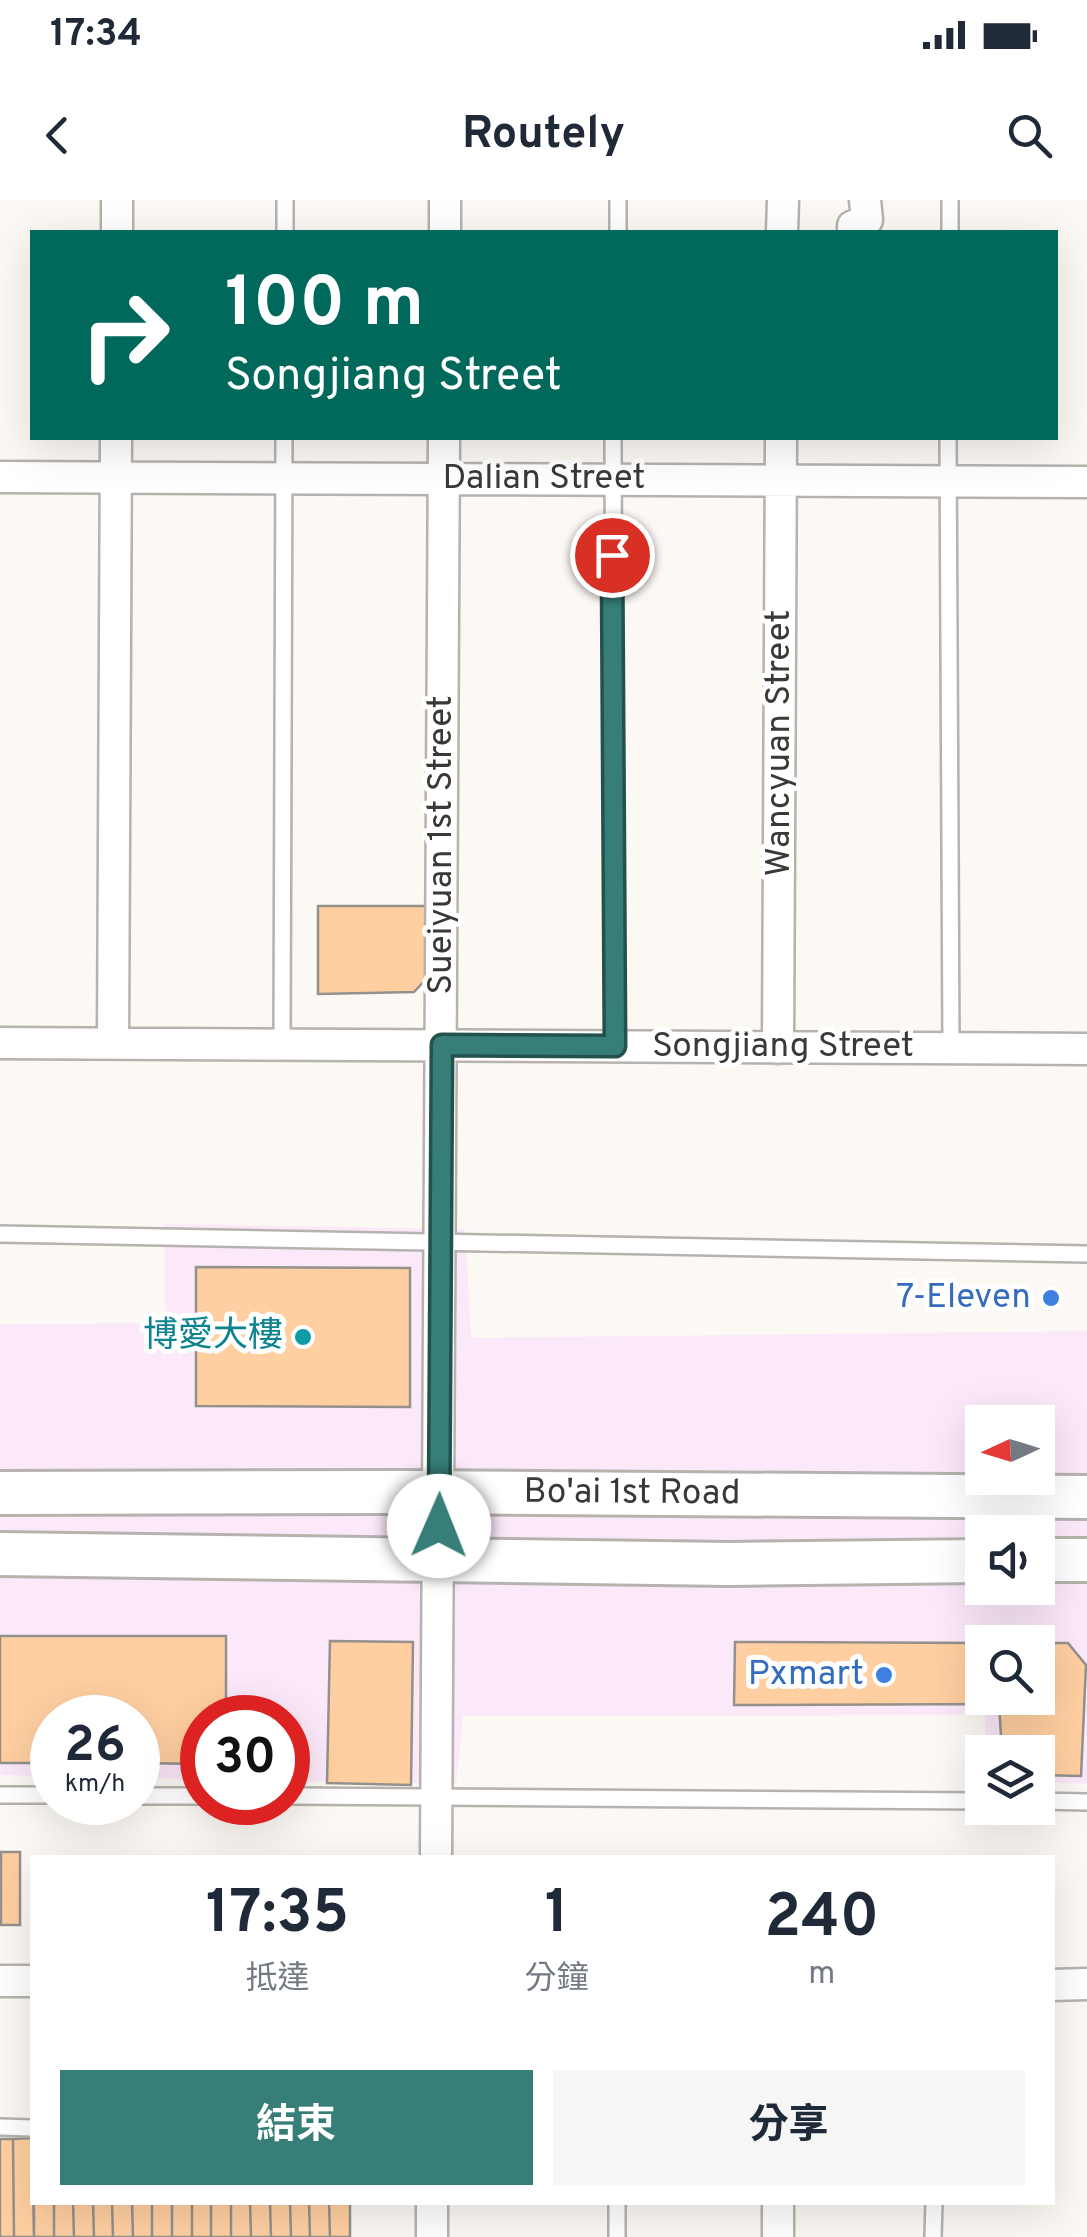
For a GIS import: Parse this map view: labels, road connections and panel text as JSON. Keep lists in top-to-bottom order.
{
  "streets": {
    "main road": ["Bo'ai 1st Road"],
    "street": [
      "Dalian Street",
      "Wancyuan Street",
      "Sueiyuan 1st Street",
      "Songjiang Street"
    ]
  },
  "crossings": [
    ["Dalian Street", "Wancyuan Street"],
    ["Dalian Street", "Sueiyuan 1st Street"],
    ["Wancyuan Street", "Songjiang Street"],
    ["Sueiyuan 1st Street", "Songjiang Street"],
    ["Sueiyuan 1st Street", "Bo'ai 1st Road"]
  ],
  "places": ["7-Eleven", "博愛大樓", "Pxmart"],
  "north": "left",
  "page": {
    "status": "17:34",
    "header": "Routely",
    "turn": ["100 m", "Songjiang Street"],
    "speed": "26 km/h",
    "limit": "30",
    "eta": [
      "17:35",
      "抵達",
      "1",
      "分鐘",
      "240",
      "m"
    ],
    "buttons": ["結束", "分享"]
  }
}
